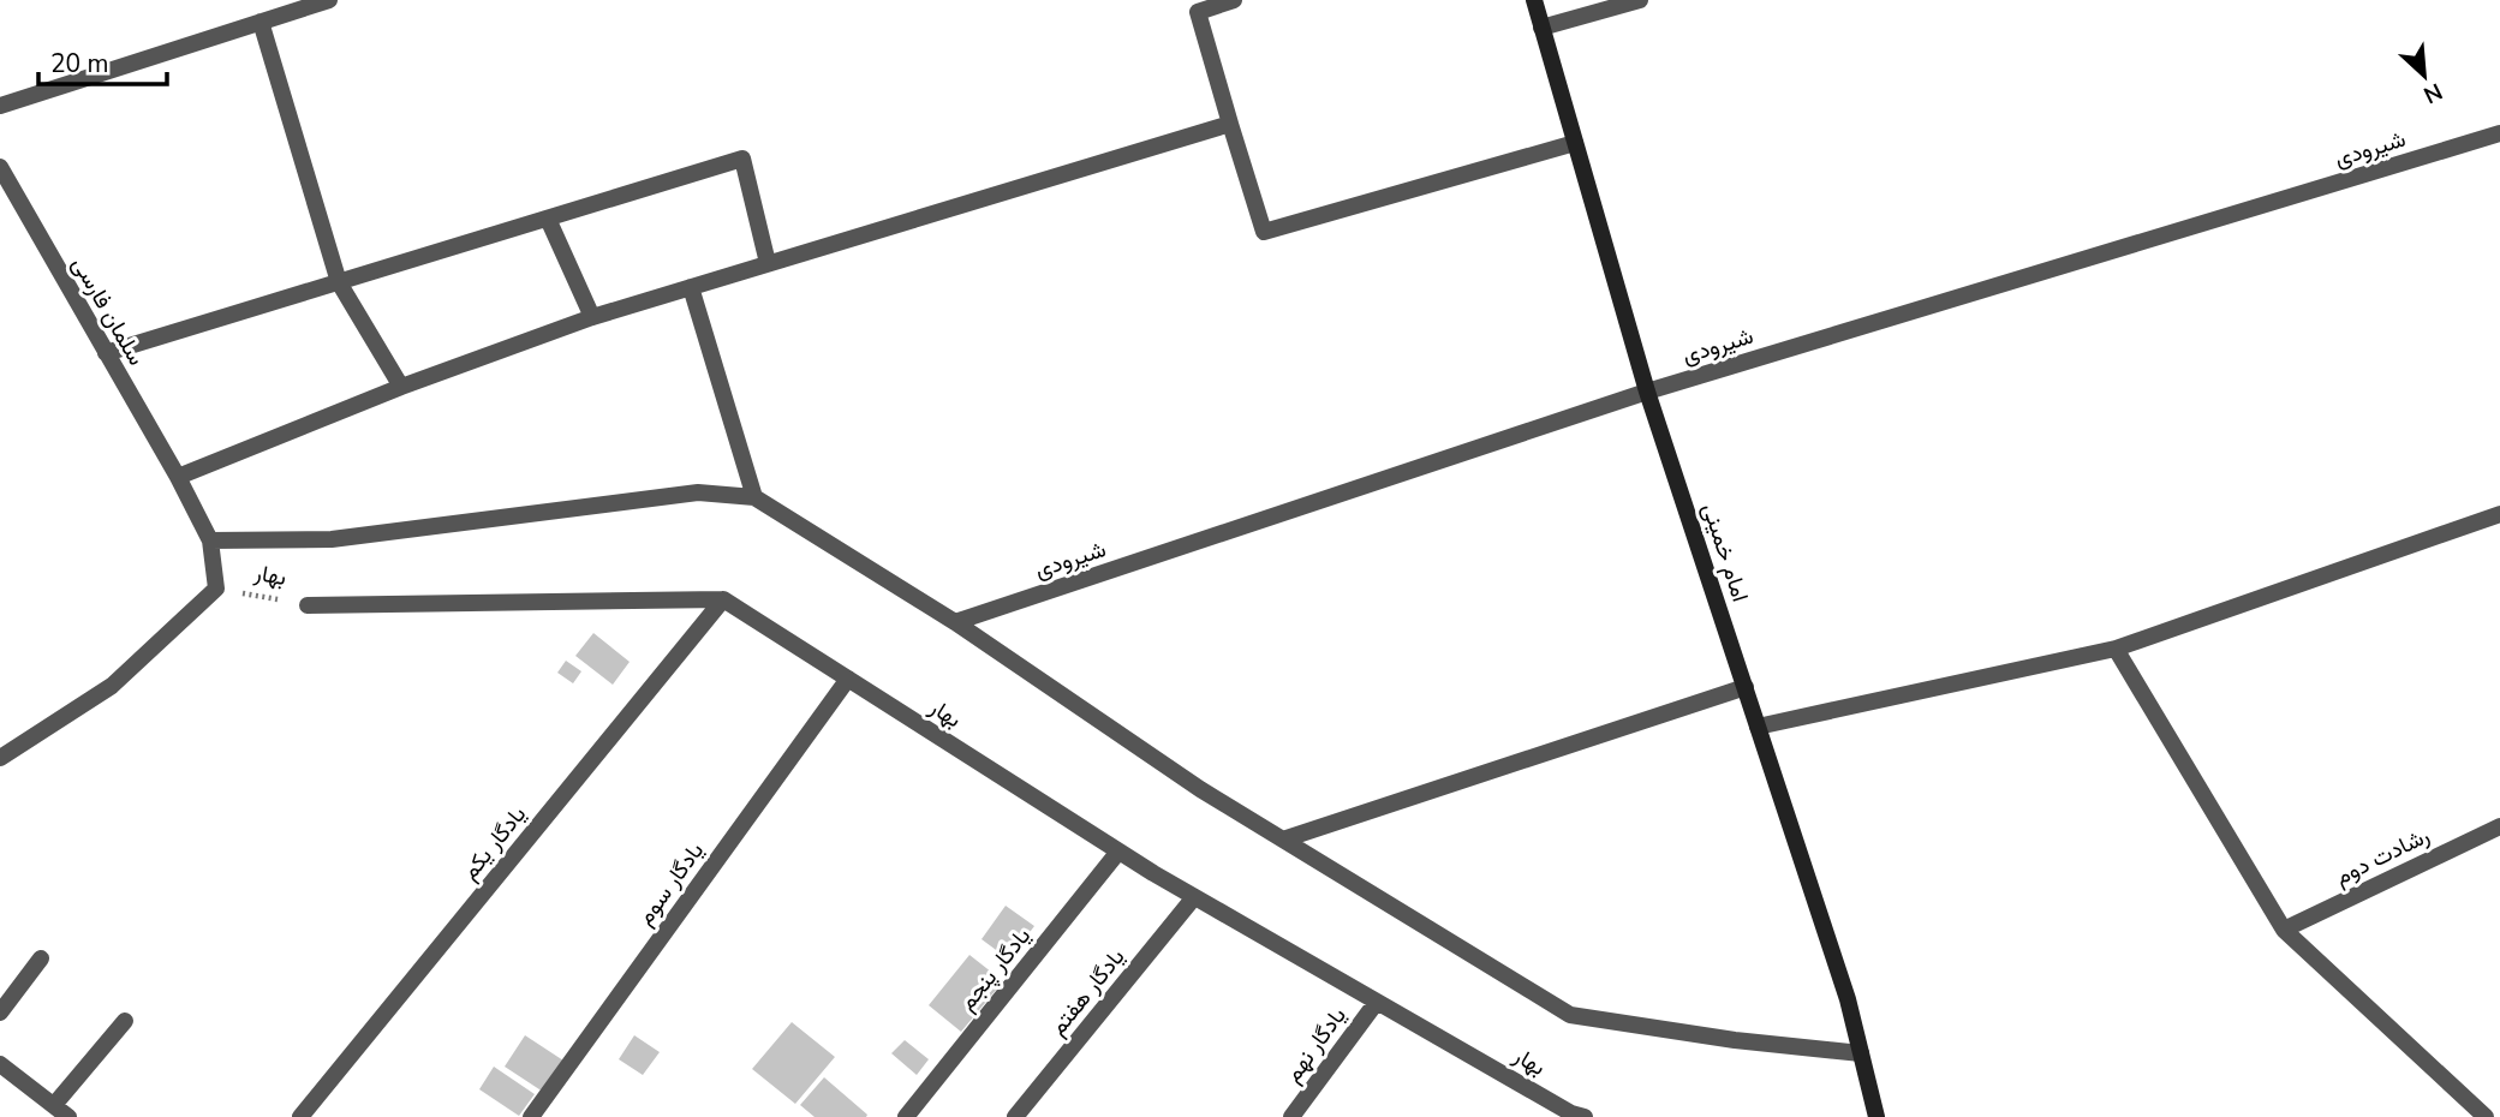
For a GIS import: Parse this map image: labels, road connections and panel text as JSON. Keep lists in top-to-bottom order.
{
  "streets": {
    "street": [
      "شیرودی",
      "سلمان فارسی",
      "امام خمینی",
      "بهار",
      "یادگار یکم",
      "رشادت دوم",
      "یادگار سوم",
      "یادگار پنجم",
      "یادگار هفتم",
      "یادگار نهم"
    ]
  },
  "crossings": [
    ["شیرودی", "امام خمینی"],
    ["بهار", "یادگار یکم"],
    ["بهار", "یادگار سوم"],
    ["بهار", "یادگار پنجم"],
    ["بهار", "یادگار هفتم"],
    ["بهار", "یادگار نهم"]
  ],
  "scale_bar": "20 m",
  "north": "bottom right"
}
